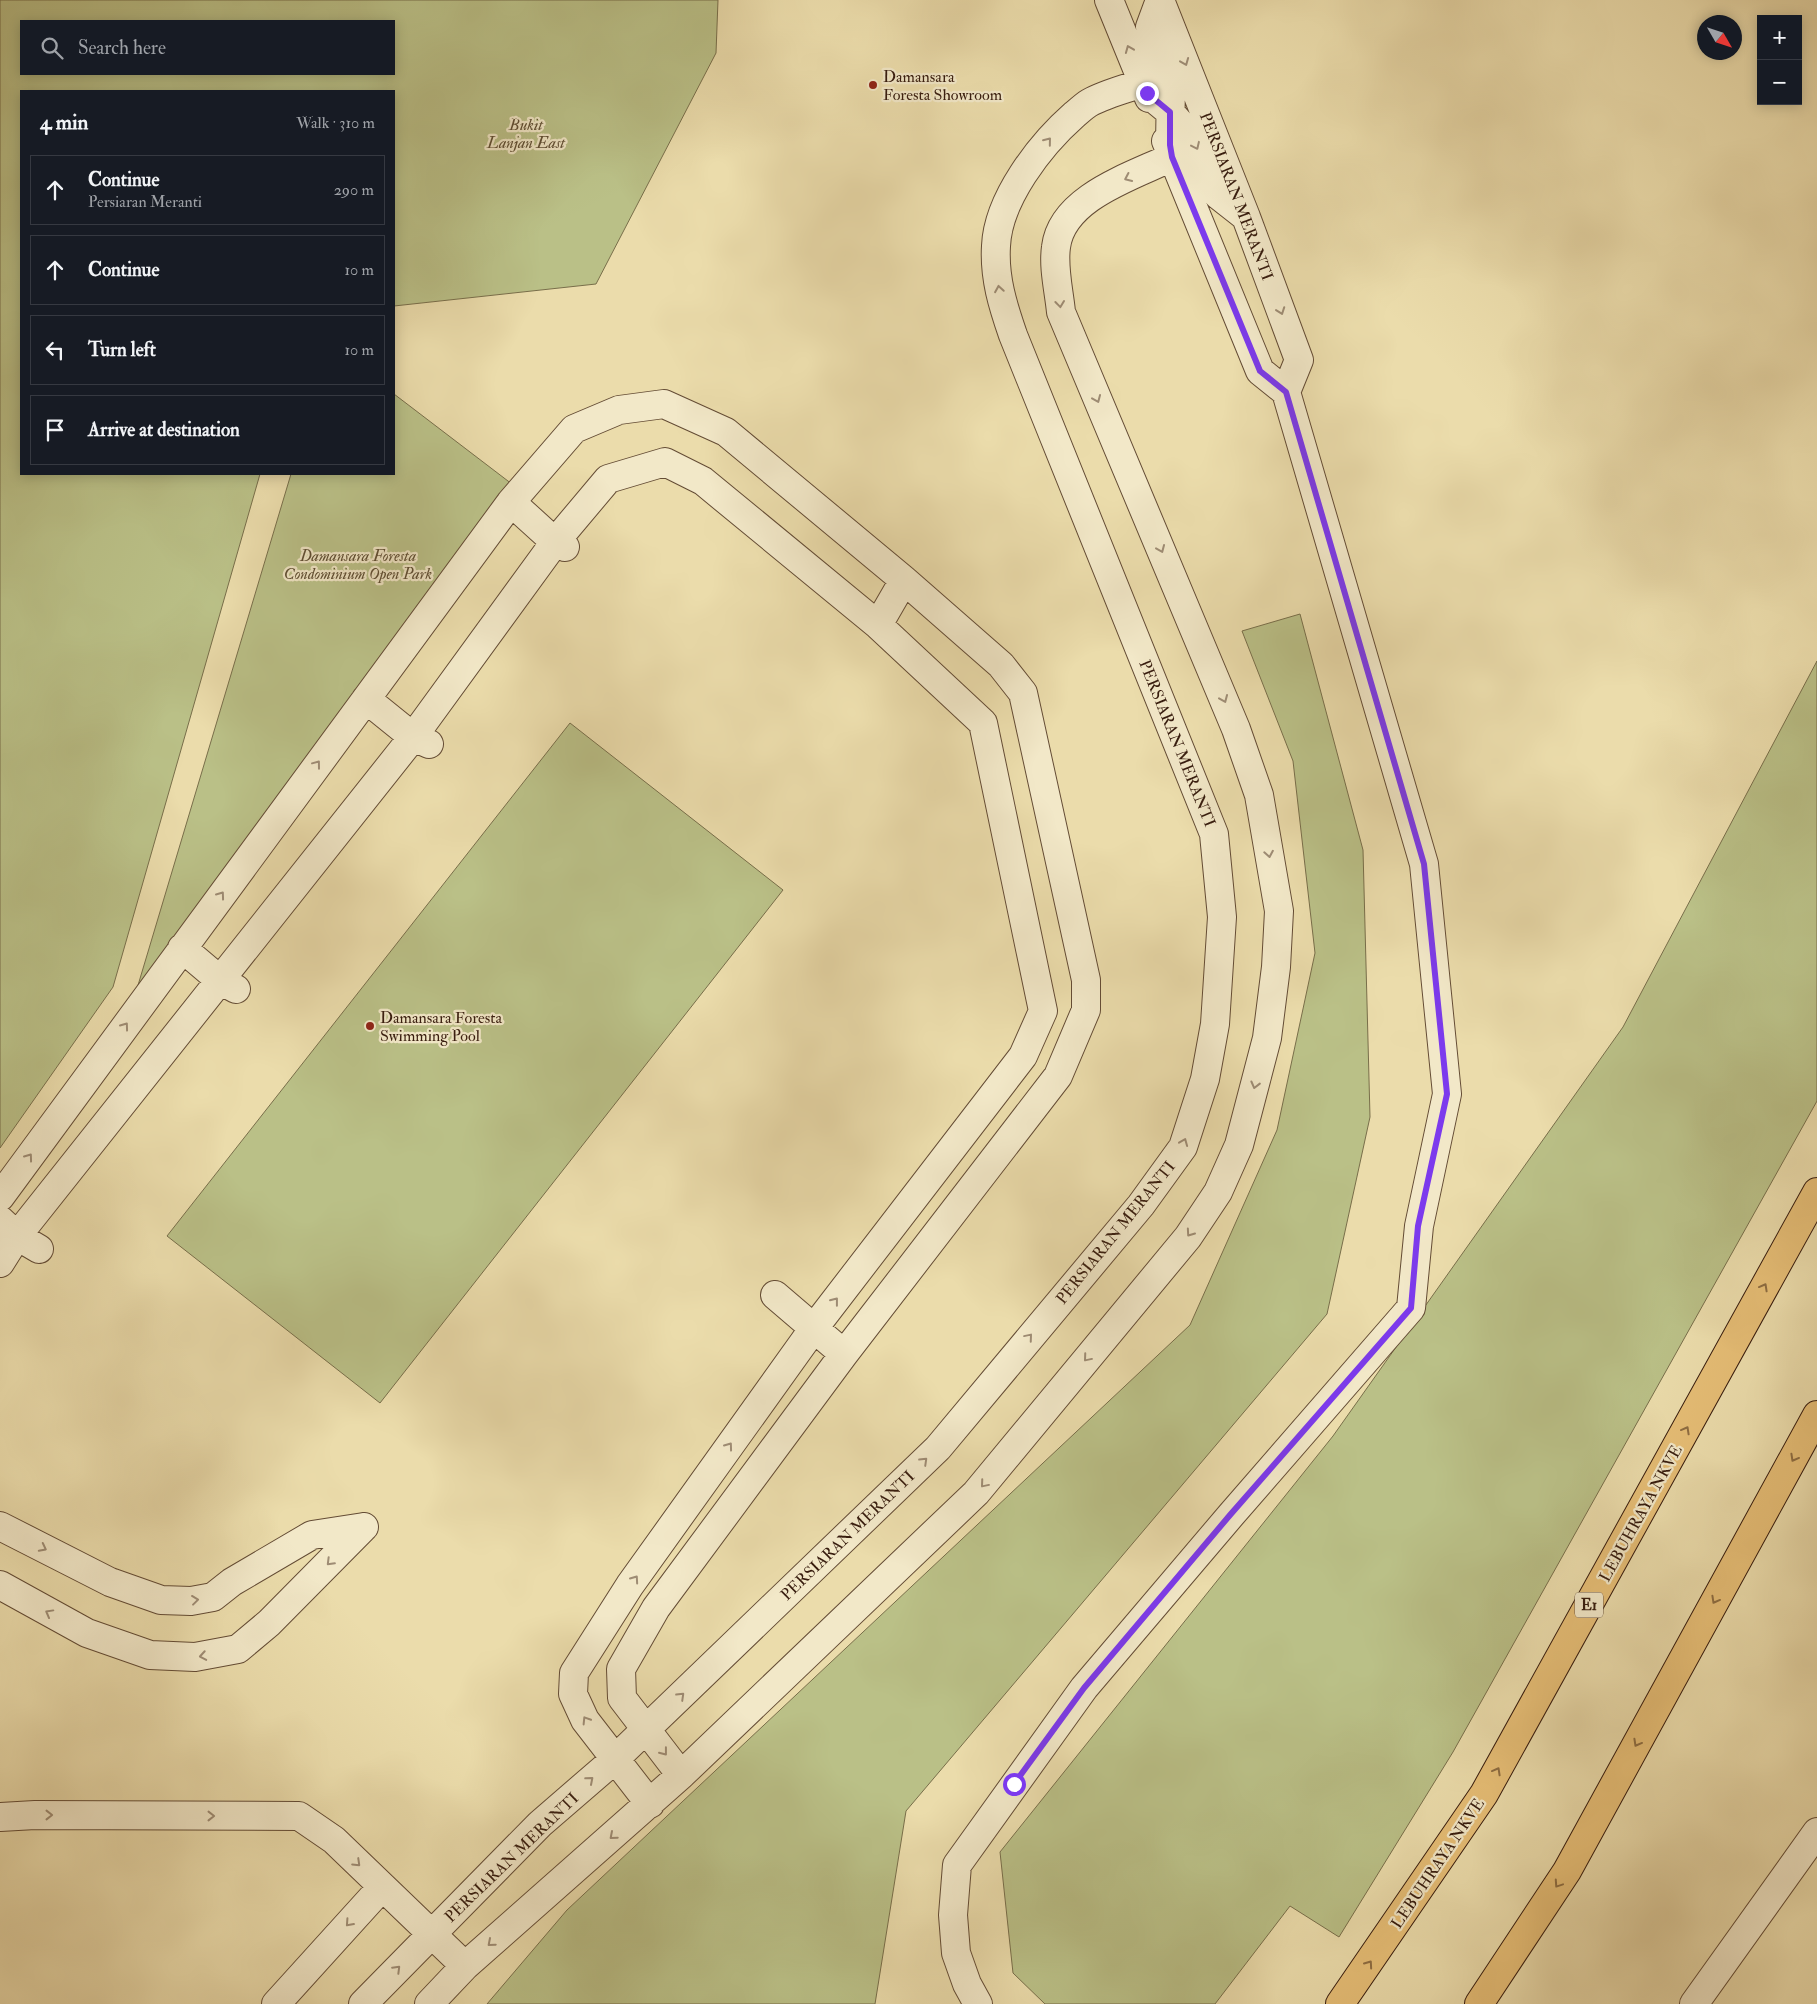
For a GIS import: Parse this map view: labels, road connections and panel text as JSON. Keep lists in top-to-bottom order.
{
  "streets": {
    "highway": ["LEBUHRAYA NKVE", "E1"],
    "street": ["PERSIARAN MERANTI"]
  },
  "parks": ["Bukit Lanjan East", "Damansara Foresta Condominium Open Park"],
  "places": ["Damansara Foresta Showroom", "Damansara Foresta Swimming Pool"],
  "north": "bottom right",
  "page": {
    "map_buttons": ["+", "−"],
    "search": "Search here",
    "heading": ["4 min", "Walk · 310 m"],
    "list": [
      ["Continue", "Persiaran Meranti", "290 m"],
      ["Continue", "10 m"],
      ["Turn left", "10 m"],
      "Arrive at destination"
    ]
  }
}
